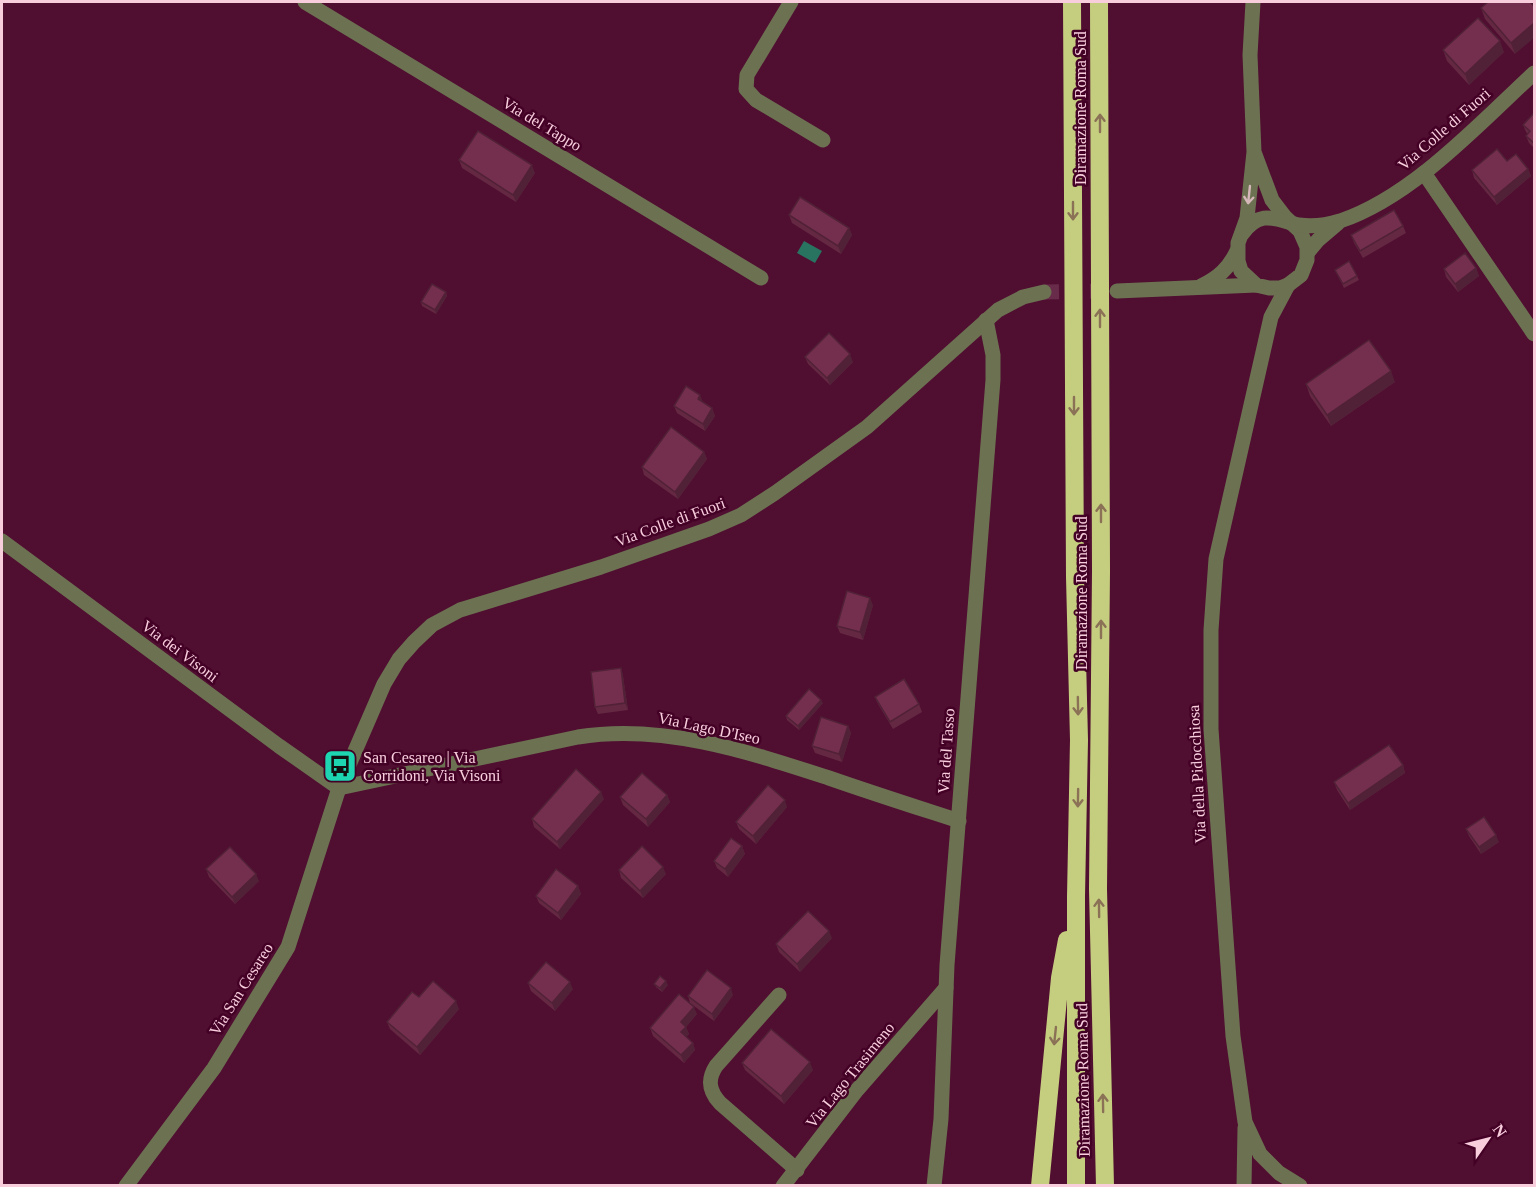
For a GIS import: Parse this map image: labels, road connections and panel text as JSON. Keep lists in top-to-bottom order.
{
  "streets": {
    "highway": ["Diramazione Roma Sud"],
    "street": [
      "Via del Tappo",
      "Via Colle di Fuori",
      "Via dei Visoni",
      "Via Lago D'Iseo",
      "Via del Tasso",
      "Via della Pidocchiosa",
      "Via San Cesareo",
      "Via Lago Trasimeno"
    ]
  },
  "crossings": [
    ["Via Colle di Fuori", "Via dei Visoni"],
    ["Via Colle di Fuori", "Via Lago D'Iseo"],
    ["Via Colle di Fuori", "Via del Tasso"],
    ["Via Colle di Fuori", "Via della Pidocchiosa"],
    ["Via Colle di Fuori", "Via San Cesareo"],
    ["Via dei Visoni", "Via Lago D'Iseo"],
    ["Via dei Visoni", "Via San Cesareo"],
    ["Via Lago D'Iseo", "Via del Tasso"],
    ["Via Lago D'Iseo", "Via San Cesareo"],
    ["Via del Tasso", "Via Lago Trasimeno"]
  ],
  "places": {
    "bus stop": ["San Cesareo | Via Corridoni, Via Visoni"]
  },
  "north": "top right"
}
